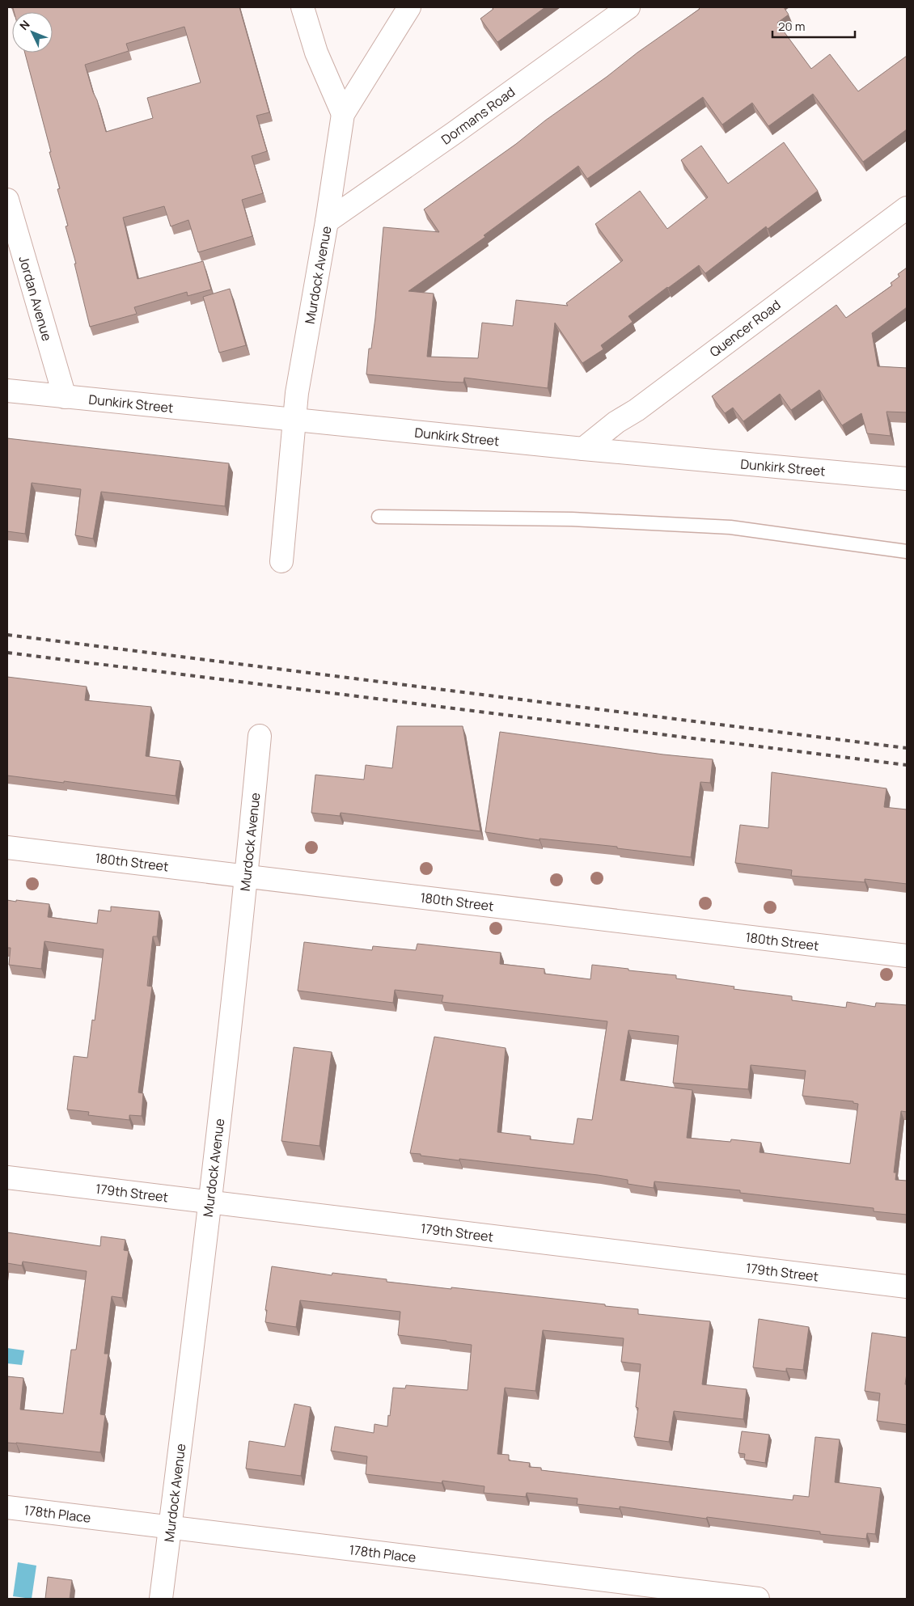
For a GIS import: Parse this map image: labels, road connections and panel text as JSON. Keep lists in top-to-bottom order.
{
  "streets": {
    "street": [
      "Dormans Road",
      "Murdock Avenue",
      "Jordan Avenue",
      "Quencer Road",
      "Dunkirk Street",
      "180th Street",
      "179th Street",
      "178th Place"
    ]
  },
  "crossings": [
    ["Dormans Road", "Murdock Avenue"],
    ["Murdock Avenue", "Dunkirk Street"],
    ["Murdock Avenue", "180th Street"],
    ["Murdock Avenue", "179th Street"],
    ["Murdock Avenue", "178th Place"],
    ["Jordan Avenue", "Dunkirk Street"],
    ["Quencer Road", "Dunkirk Street"]
  ],
  "scale_bar": "20 m",
  "north": "top left"
}
